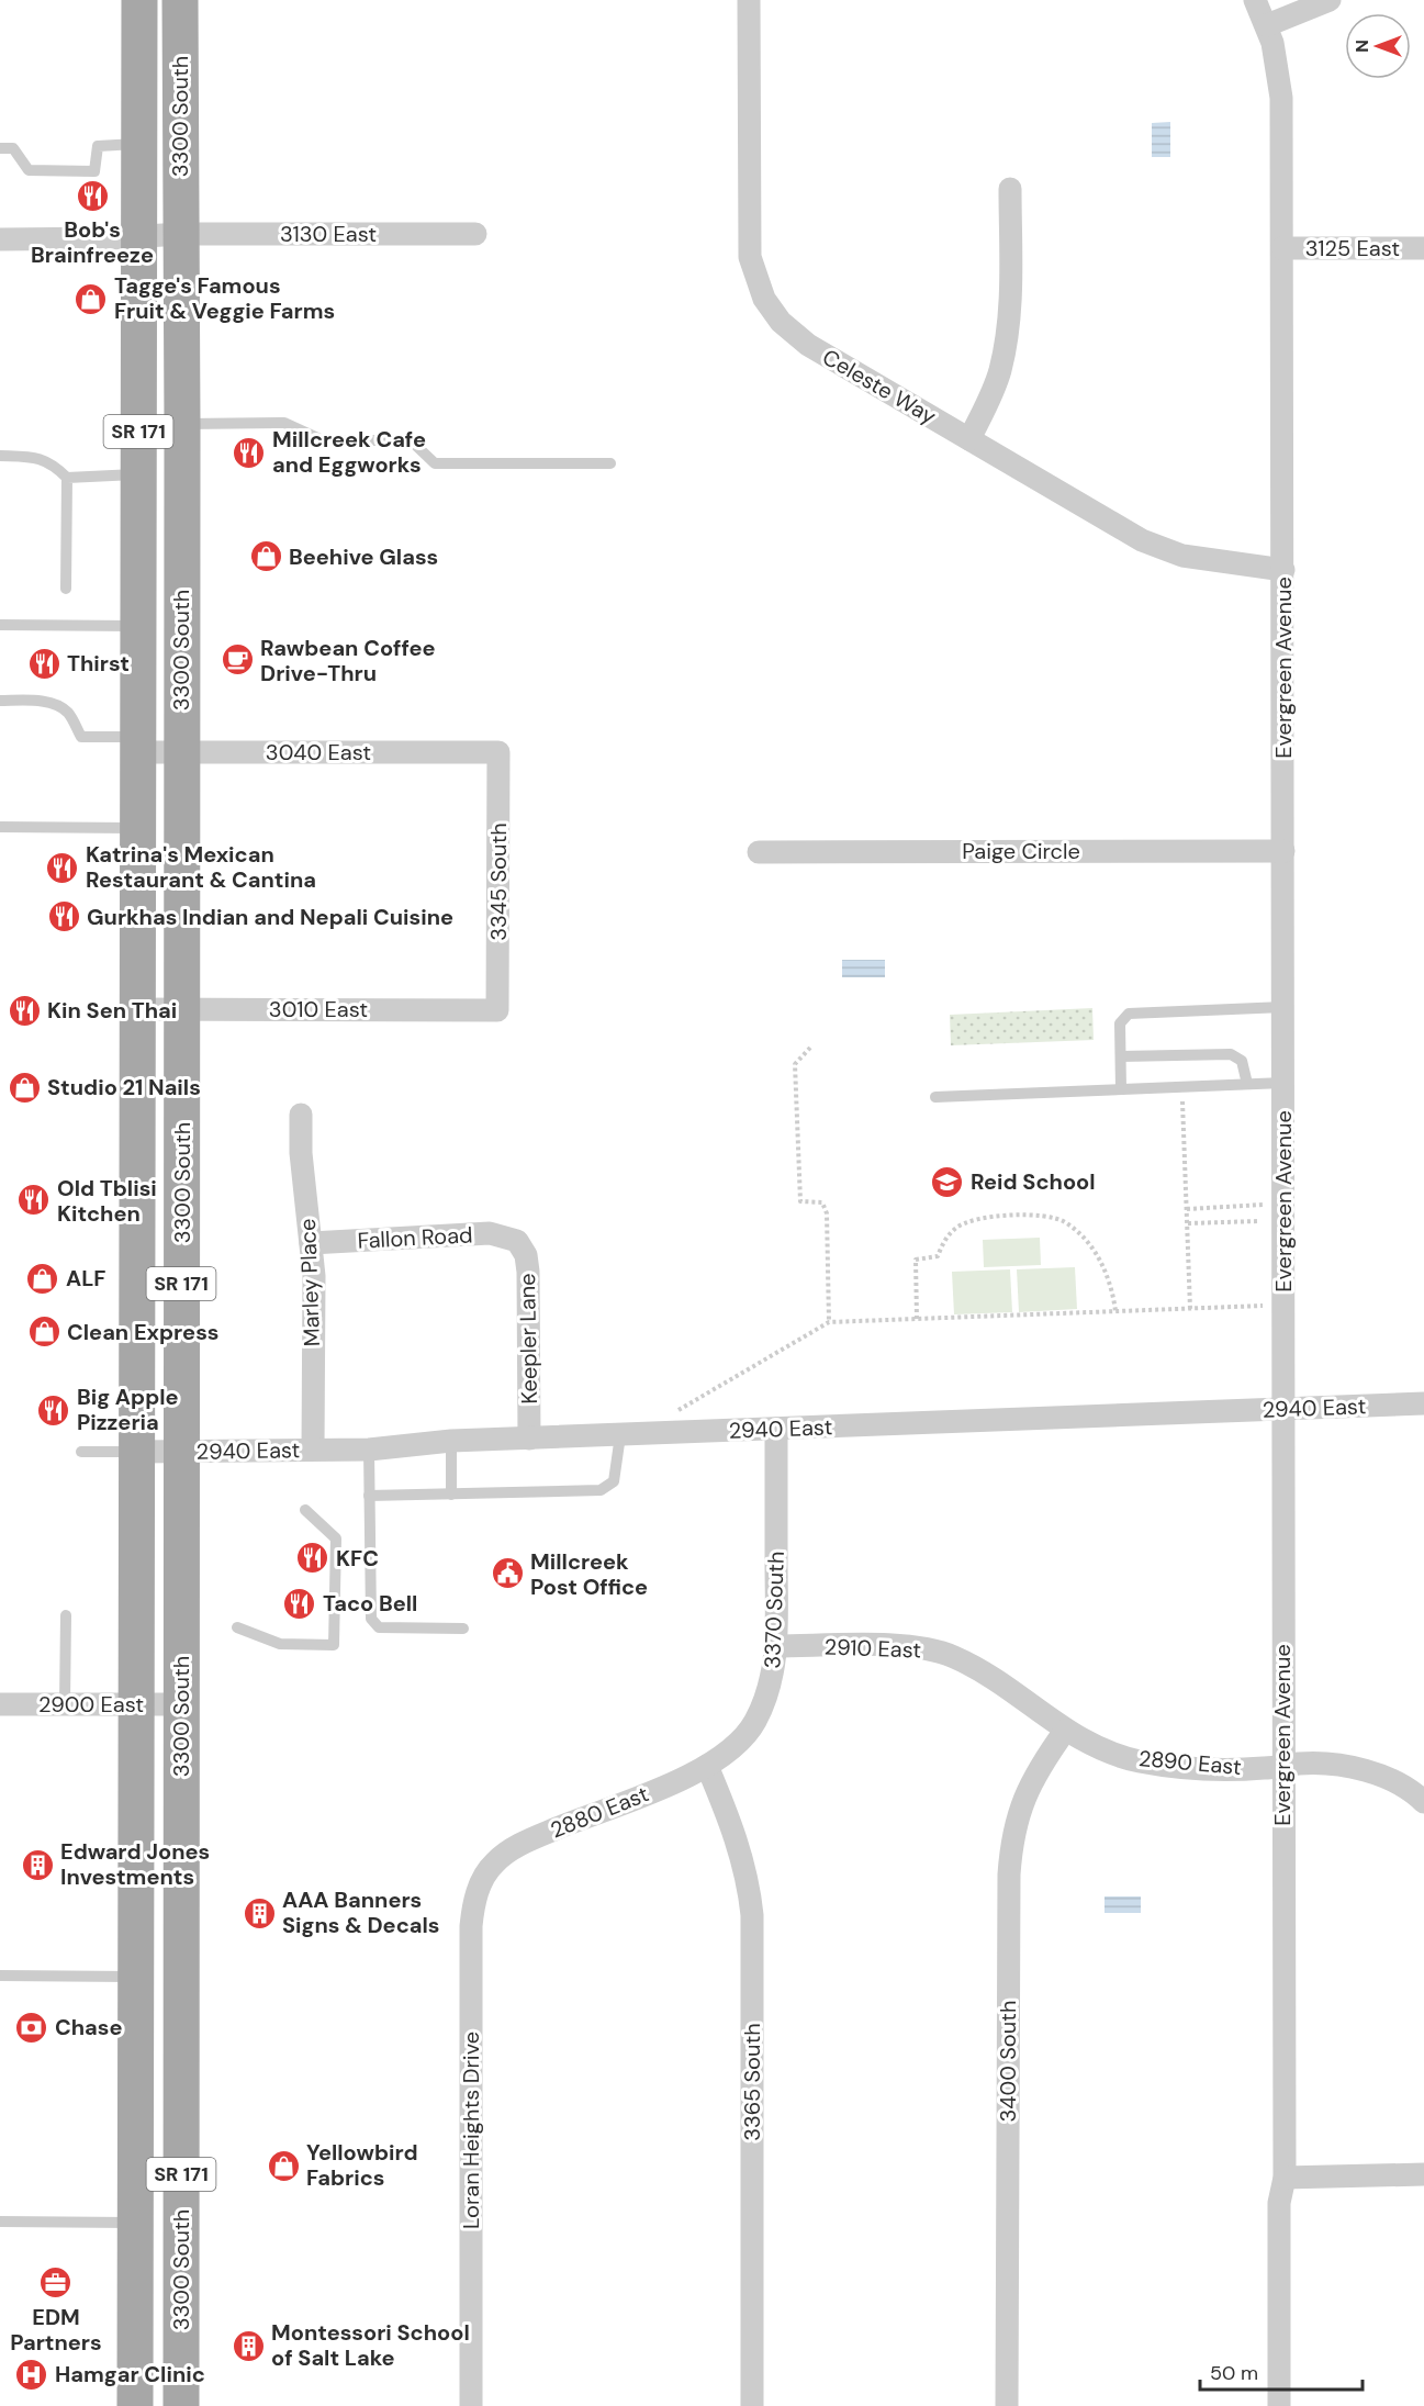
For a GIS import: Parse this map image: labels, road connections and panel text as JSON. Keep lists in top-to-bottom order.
{
  "streets": {
    "main road": ["3300 South", "SR 171"],
    "street": [
      "3130 East",
      "3125 East",
      "Celeste Way",
      "Evergreen Avenue",
      "3040 East",
      "Paige Circle",
      "3345 South",
      "3010 East",
      "Fallon Road",
      "Marley Place",
      "Keepler Lane",
      "2940 East",
      "3370 South",
      "2910 East",
      "2900 East",
      "2890 East",
      "2880 East",
      "3400 South",
      "3365 South",
      "Loran Heights Drive"
    ]
  },
  "crossings": [
    ["3300 South", "3130 East"],
    ["3300 South", "3040 East"],
    ["3300 South", "3010 East"],
    ["3300 South", "2940 East"],
    ["3300 South", "2900 East"],
    ["3125 East", "Evergreen Avenue"],
    ["Celeste Way", "Evergreen Avenue"],
    ["Evergreen Avenue", "Paige Circle"],
    ["Evergreen Avenue", "2940 East"],
    ["Evergreen Avenue", "2890 East"],
    ["3040 East", "3345 South"],
    ["3345 South", "3010 East"],
    ["Fallon Road", "Marley Place"],
    ["Fallon Road", "Keepler Lane"],
    ["Marley Place", "2940 East"],
    ["Keepler Lane", "2940 East"],
    ["2940 East", "3370 South"],
    ["3370 South", "2910 East"],
    ["3370 South", "2880 East"],
    ["3370 South", "3365 South"],
    ["2910 East", "2890 East"],
    ["2910 East", "3400 South"],
    ["2890 East", "3400 South"],
    ["2880 East", "3365 South"],
    ["2880 East", "Loran Heights Drive"]
  ],
  "places": {
    "restaurant": [
      "Bob's Brainfreeze",
      "Millcreek Cafe and Eggworks",
      "Thirst",
      "Katrina's Mexican Restaurant & Cantina",
      "Gurkhas Indian and Nepali Cuisine",
      "Kin Sen Thai",
      "Old Tblisi Kitchen",
      "Big Apple Pizzeria",
      "KFC",
      "Taco Bell"
    ],
    "shop": [
      "Tagge's Famous Fruit & Veggie Farms",
      "Beehive Glass",
      "Studio 21 Nails",
      "ALF",
      "Clean Express",
      "Yellowbird Fabrics"
    ],
    "cafe": ["Rawbean Coffee Drive-Thru"],
    "school or university": ["Reid School"],
    "public building": ["Millcreek Post Office"],
    "building": ["Edward Jones Investments", "AAA Banners Signs & Decals", "Montessori School of Salt Lake"],
    "bank": ["Chase"],
    "office": ["EDM Partners"],
    "hospital": ["Hamgar Clinic"]
  },
  "scale_bar": "50 m",
  "north": "left"
}
